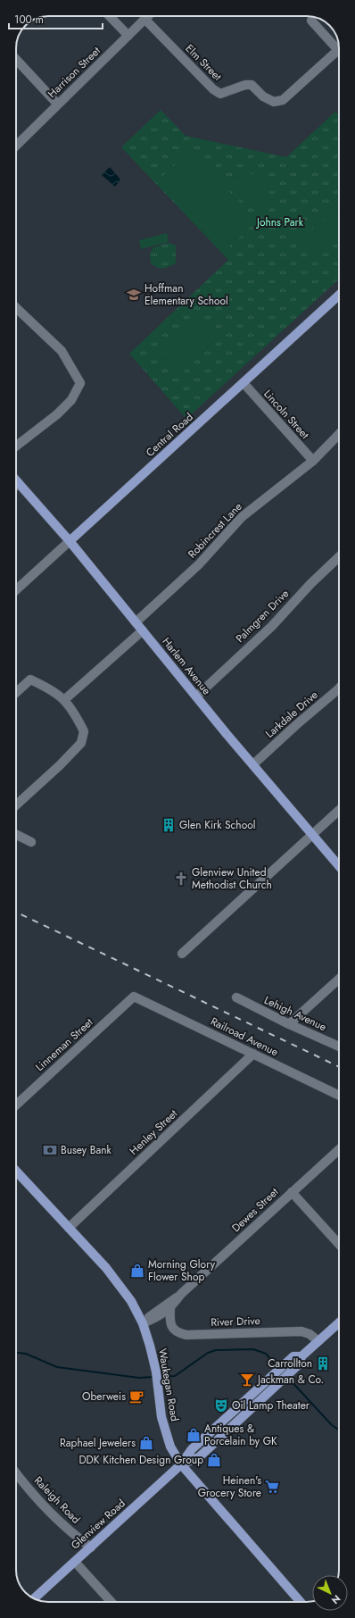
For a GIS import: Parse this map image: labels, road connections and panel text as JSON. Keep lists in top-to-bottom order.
{
  "streets": {
    "main road": [
      "Central Road",
      "Harlem Avenue",
      "Waukegan Road",
      "Glenview Road"
    ],
    "street": [
      "Elm Street",
      "Harrison Street",
      "Lincoln Street",
      "Robincrest Lane",
      "Palmgren Drive",
      "Larkdale Drive",
      "Lehigh Avenue",
      "Railroad Avenue",
      "Linneman Street",
      "Henley Street",
      "Dewes Street",
      "River Drive",
      "Raleigh Road"
    ]
  },
  "crossings": [
    ["Elm Street", "Harrison Street"],
    ["Lincoln Street", "Central Road"],
    ["Lincoln Street", "Robincrest Lane"],
    ["Central Road", "Harlem Avenue"],
    ["Robincrest Lane", "Harlem Avenue"],
    ["Palmgren Drive", "Harlem Avenue"],
    ["Harlem Avenue", "Larkdale Drive"],
    ["Railroad Avenue", "Linneman Street"],
    ["Railroad Avenue", "Henley Street"],
    ["Henley Street", "Waukegan Road"],
    ["Dewes Street", "River Drive"],
    ["Dewes Street", "Waukegan Road"],
    ["River Drive", "Glenview Road"],
    ["Waukegan Road", "Glenview Road"],
    ["Raleigh Road", "Glenview Road"]
  ],
  "parks": ["Johns Park"],
  "places": {
    "school or university": ["Hoffman Elementary School"],
    "building": ["Glen Kirk School", "Carrollton"],
    "church": ["Glenview United Methodist Church"],
    "bank": ["Busey Bank"],
    "shop": [
      "Morning Glory Flower Shop",
      "Antiques & Porcelain by GK",
      "Raphael Jewelers",
      "DDK Kitchen Design Group"
    ],
    "bar": ["Jackman & Co."],
    "cafe": ["Oberweis"],
    "theatre": ["Oil Lamp Theater"],
    "supermarket": ["Heinen's Grocery Store"]
  },
  "scale_bar": "100 m",
  "north": "bottom right"
}
